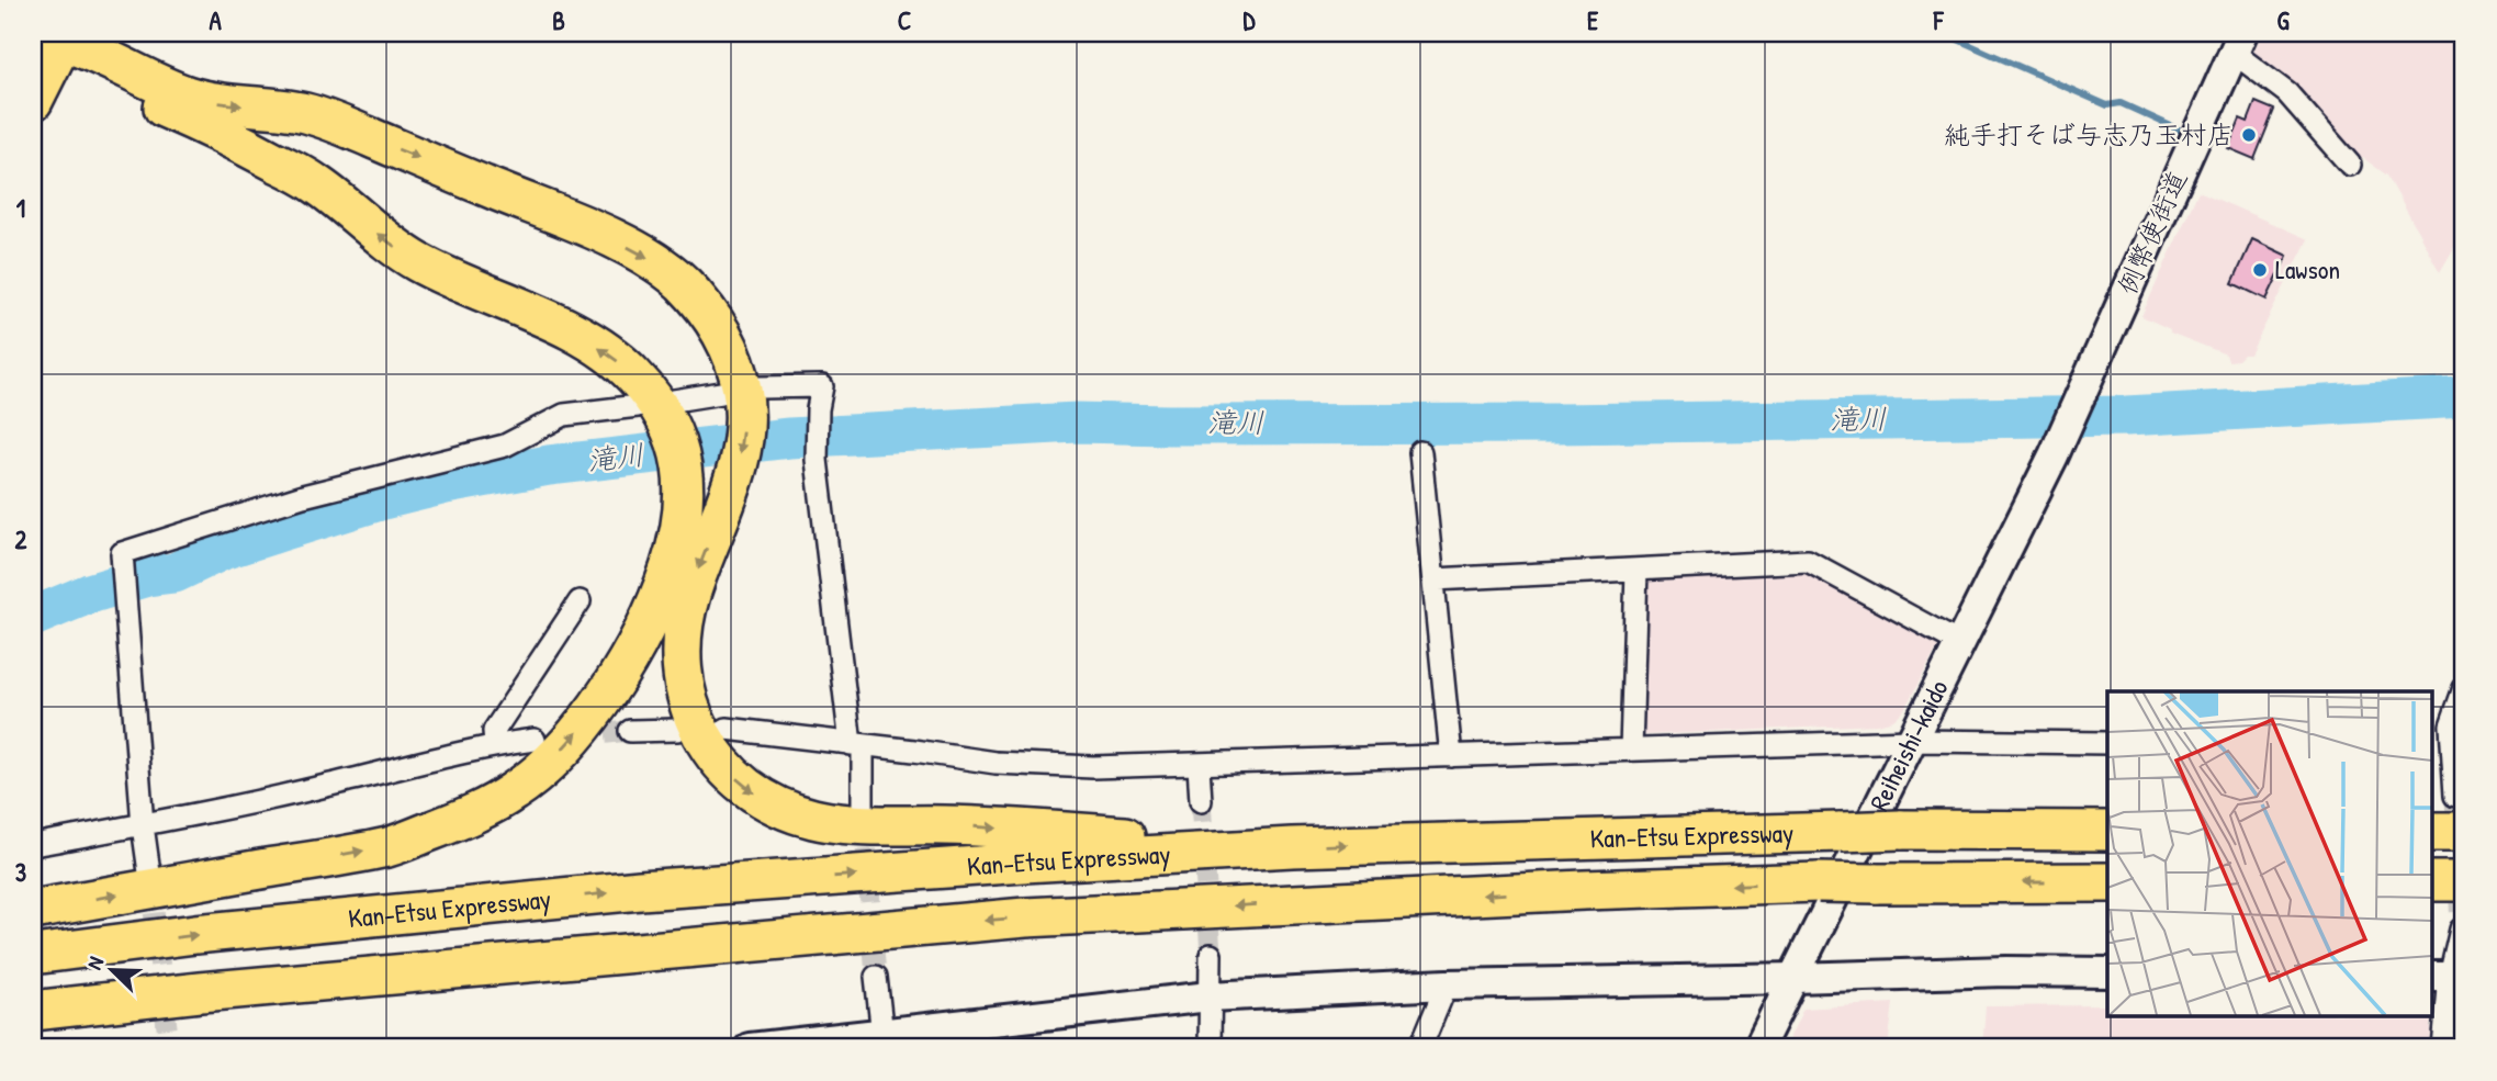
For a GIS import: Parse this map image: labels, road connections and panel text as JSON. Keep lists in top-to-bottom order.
{
  "streets": {
    "highway": ["Kan-Etsu Expressway"],
    "street": ["例幣使街道", "Reiheishi-kaido"]
  },
  "crossings": [
    ["例幣使街道", "Reiheishi-kaido"]
  ],
  "water": ["滝川"],
  "places": ["純手打そば与志乃玉村店", "Lawson"],
  "north": "top left",
  "grid": {
    "columns": [
      "A",
      "B",
      "C",
      "D",
      "E",
      "F",
      "G"
    ],
    "rows": ["1", "2", "3"]
  }
}
